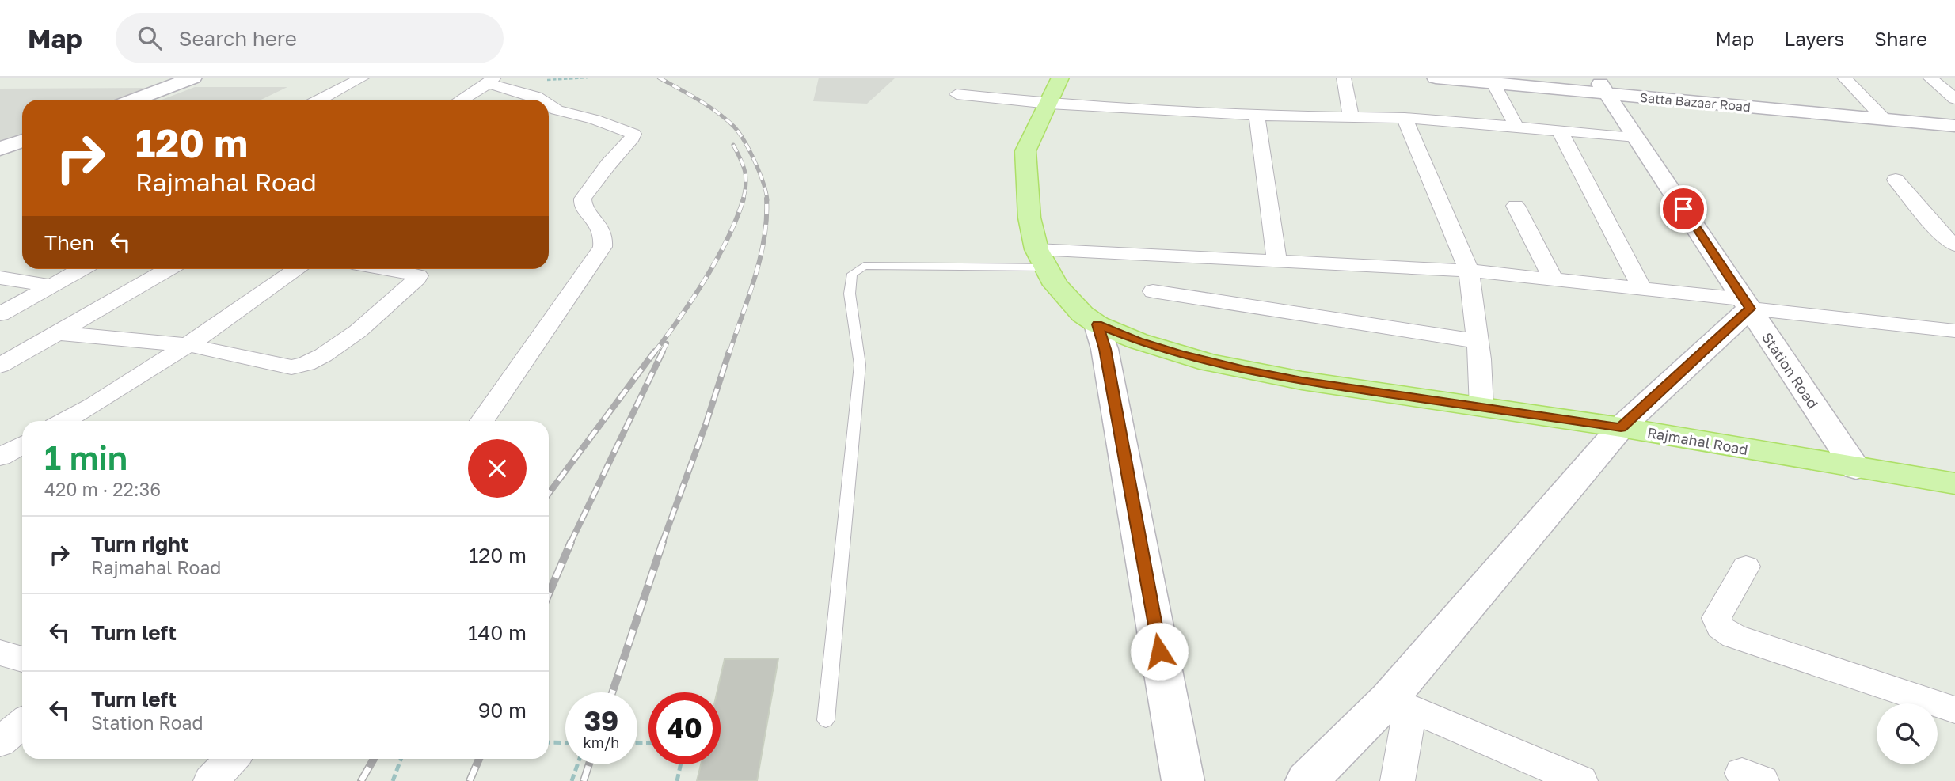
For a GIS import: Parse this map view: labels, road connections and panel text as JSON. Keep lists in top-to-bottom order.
{
  "streets": {
    "main road": ["Rajmahal Road"],
    "street": ["Satta Bazaar Road", "Station Road"]
  },
  "crossings": [
    ["Satta Bazaar Road", "Station Road"],
    ["Station Road", "Rajmahal Road"]
  ],
  "page": {
    "header": "Map",
    "search": "Search here",
    "nav": ["Map", "Layers", "Share"],
    "turn": ["120 m", "Rajmahal Road"],
    "then": "Then",
    "heading": ["1 min", "420 m · 22:36"],
    "list": [
      {
        "name": "Turn right",
        "note": "Rajmahal Road",
        "value": "120 m"
      },
      {
        "name": "Turn left",
        "value": "140 m"
      },
      {
        "name": "Turn left",
        "note": "Station Road",
        "value": "90 m"
      }
    ],
    "speed": "39 km/h",
    "limit": "40"
  }
}
